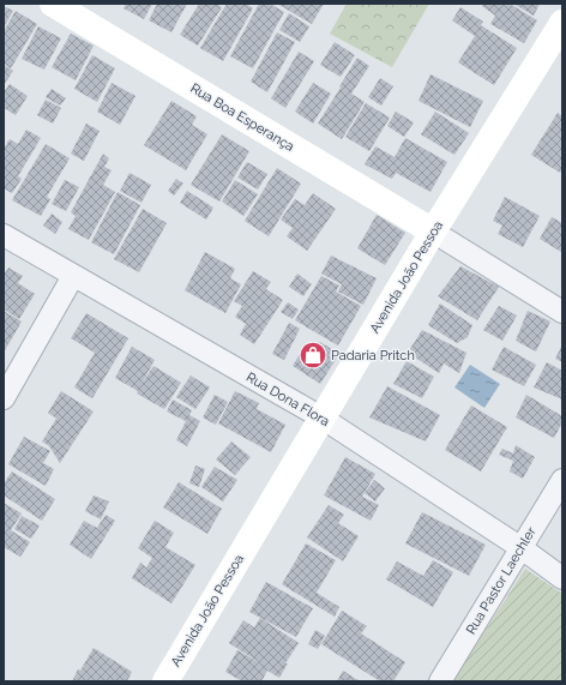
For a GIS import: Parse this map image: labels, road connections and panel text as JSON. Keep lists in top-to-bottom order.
{
  "streets": {
    "street": [
      "Rua Boa Esperança",
      "Avenida João Pessoa",
      "Rua Dona Flora",
      "Rua Pastor Laechler"
    ]
  },
  "crossings": [
    ["Rua Boa Esperança", "Avenida João Pessoa"],
    ["Avenida João Pessoa", "Rua Dona Flora"],
    ["Rua Dona Flora", "Rua Pastor Laechler"]
  ],
  "places": {
    "shop": ["Padaria Pritch"]
  }
}
